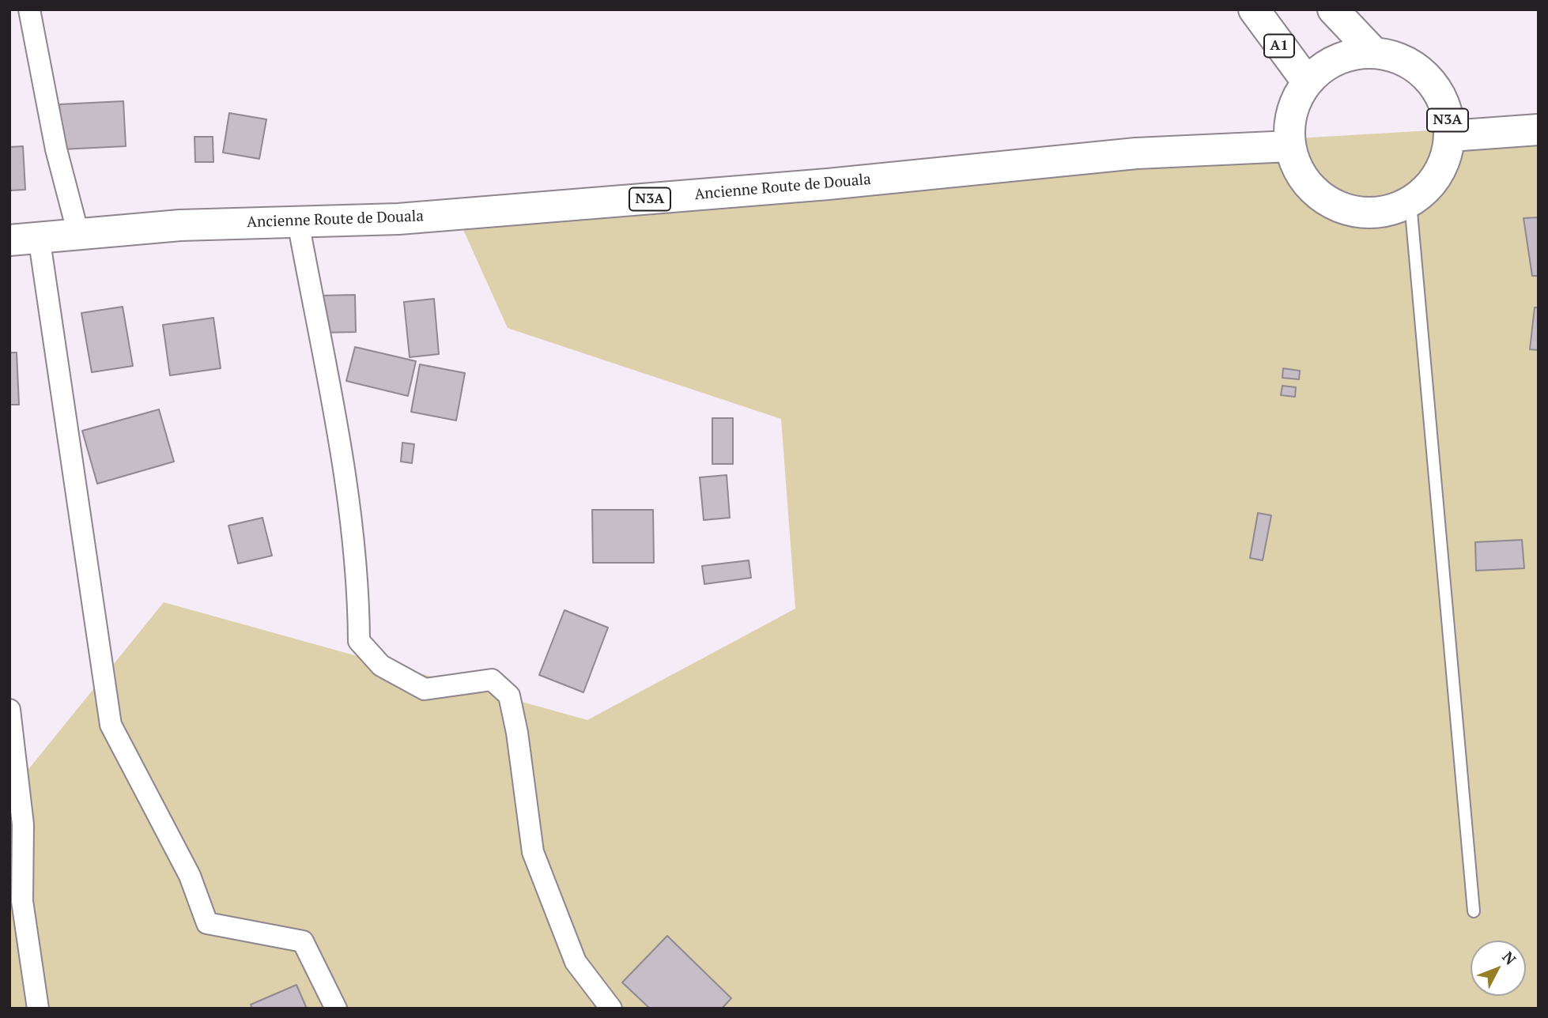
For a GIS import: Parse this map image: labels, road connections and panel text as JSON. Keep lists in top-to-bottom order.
{
  "streets": {
    "highway": ["A1", "N3A", "Ancienne Route de Douala"]
  },
  "crossings": [
    ["A1", "N3A"],
    ["A1", "Ancienne Route de Douala"],
    ["N3A", "Ancienne Route de Douala"]
  ],
  "north": "top right"
}
